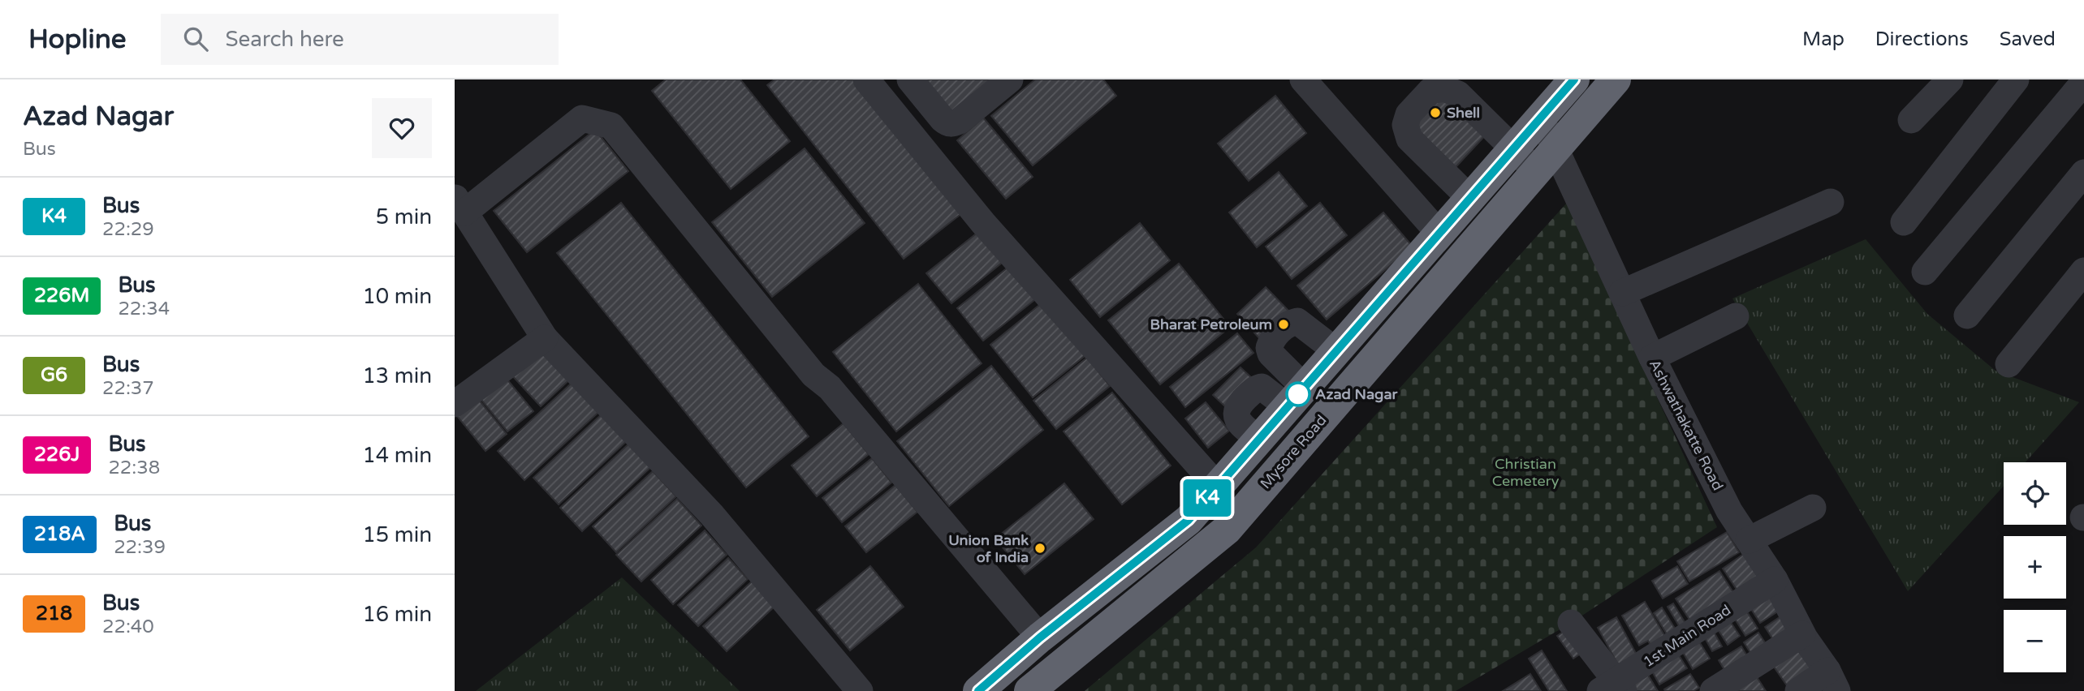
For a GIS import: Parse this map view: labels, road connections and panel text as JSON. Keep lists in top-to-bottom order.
{
  "streets": {
    "highway": ["Mysore Road"],
    "street": ["Ashwathakatte Road", "1st Main Road"]
  },
  "crossings": [
    ["Ashwathakatte Road", "Mysore Road"],
    ["Ashwathakatte Road", "1st Main Road"]
  ],
  "parks": ["Christian Cemetery"],
  "places": [
    "Shell",
    "Bharat Petroleum",
    "Azad Nagar",
    "Union Bank of India"
  ],
  "lines": ["bus line K4"],
  "page": {
    "header": "Hopline",
    "search": "Search here",
    "nav": ["Map", "Directions", "Saved"],
    "heading": ["Azad Nagar", "Bus"],
    "on_map": "K4",
    "list": [
      {
        "mark": "K4",
        "name": "Bus",
        "note": "22:29",
        "value": "5 min"
      },
      {
        "mark": "226M",
        "name": "Bus",
        "note": "22:34",
        "value": "10 min"
      },
      {
        "mark": "G6",
        "name": "Bus",
        "note": "22:37",
        "value": "13 min"
      },
      {
        "mark": "226J",
        "name": "Bus",
        "note": "22:38",
        "value": "14 min"
      },
      {
        "mark": "218A",
        "name": "Bus",
        "note": "22:39",
        "value": "15 min"
      },
      {
        "mark": "218",
        "name": "Bus",
        "note": "22:40",
        "value": "16 min"
      }
    ],
    "map_buttons": ["+", "−"]
  }
}
